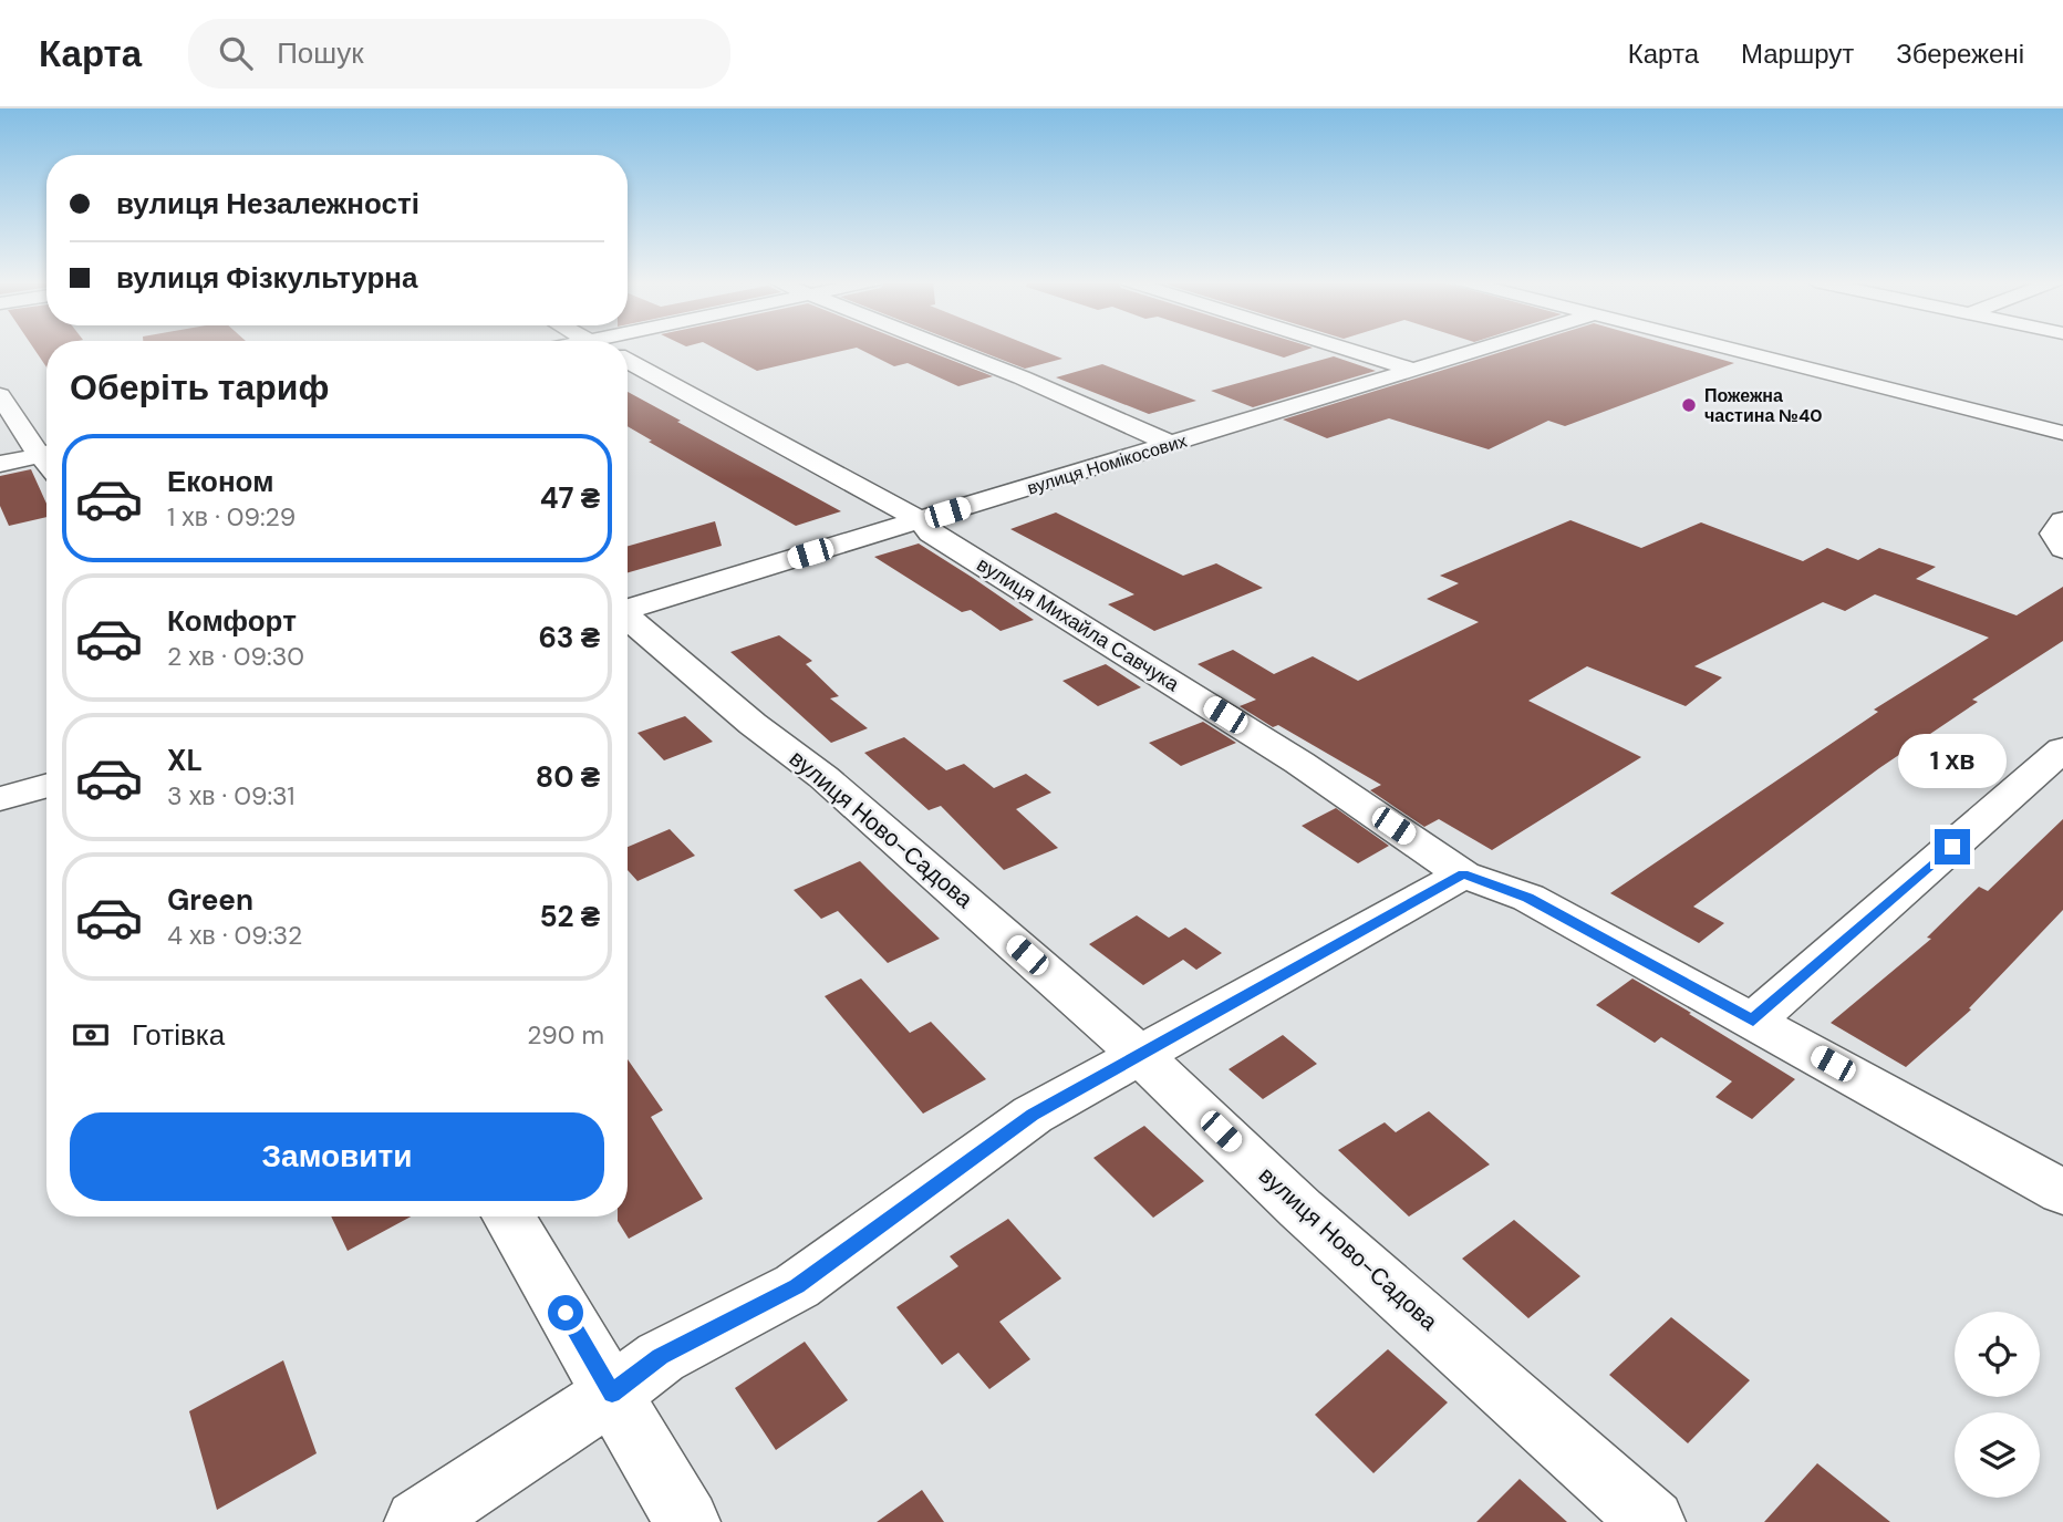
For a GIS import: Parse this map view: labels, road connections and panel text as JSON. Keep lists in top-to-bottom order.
{
  "streets": {
    "street": ["вулиця Номікосових", "вулиця Михайла Савчука", "вулиця Ново-Садова"]
  },
  "crossings": [
    ["вулиця Номікосових", "вулиця Михайла Савчука"]
  ],
  "places": ["Пожежна частина №40"],
  "page": {
    "header": "Карта",
    "search": "Пошук",
    "nav": ["Карта", "Маршрут", "Збережені"],
    "banner": ["вулиця Незалежності", "вулиця Фізкультурна"],
    "heading": "Оберіть тариф",
    "list": [
      {
        "name": "Економ",
        "note": "1 хв · 09:29",
        "value": "47 ₴"
      },
      {
        "name": "Комфорт",
        "note": "2 хв · 09:30",
        "value": "63 ₴"
      },
      {
        "name": "XL",
        "note": "3 хв · 09:31",
        "value": "80 ₴"
      },
      {
        "name": "Green",
        "note": "4 хв · 09:32",
        "value": "52 ₴"
      }
    ],
    "bubble": "1 хв",
    "pay": ["Готівка", "290 m"],
    "buttons": "Замовити"
  }
}
